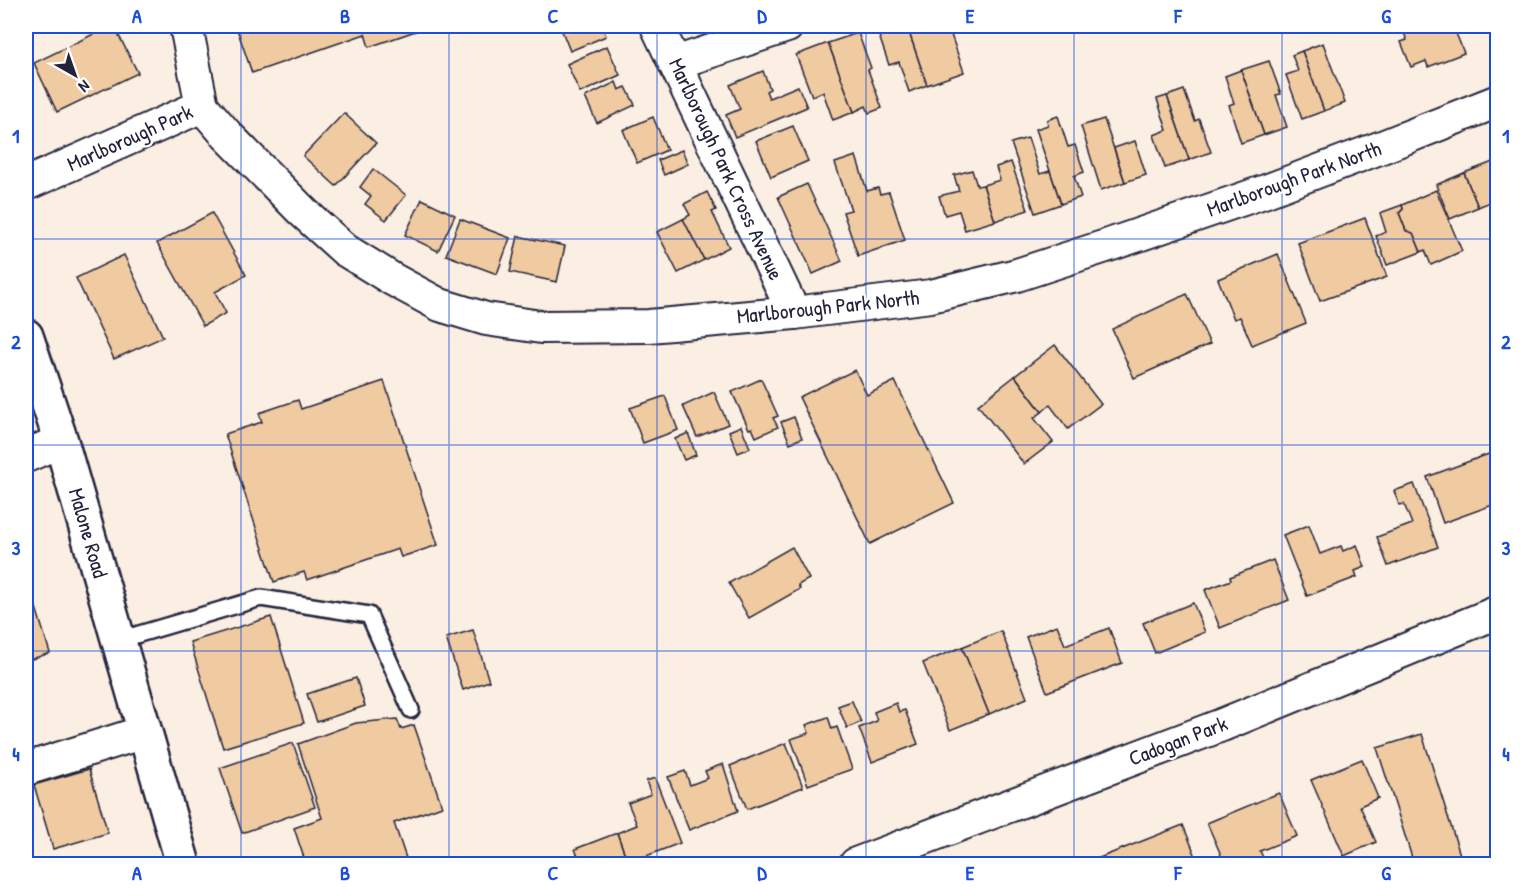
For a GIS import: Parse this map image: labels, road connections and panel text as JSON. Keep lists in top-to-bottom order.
{
  "streets": {
    "main road": ["Malone Road"],
    "street": [
      "Marlborough Park",
      "Marlborough Park Cross Avenue",
      "Marlborough Park North",
      "Cadogan Park"
    ]
  },
  "crossings": [
    ["Marlborough Park", "Marlborough Park North"],
    ["Marlborough Park Cross Avenue", "Marlborough Park North"]
  ],
  "north": "bottom right",
  "grid": {
    "columns": [
      "A",
      "B",
      "C",
      "D",
      "E",
      "F",
      "G"
    ],
    "rows": [
      "1",
      "2",
      "3",
      "4"
    ]
  }
}
